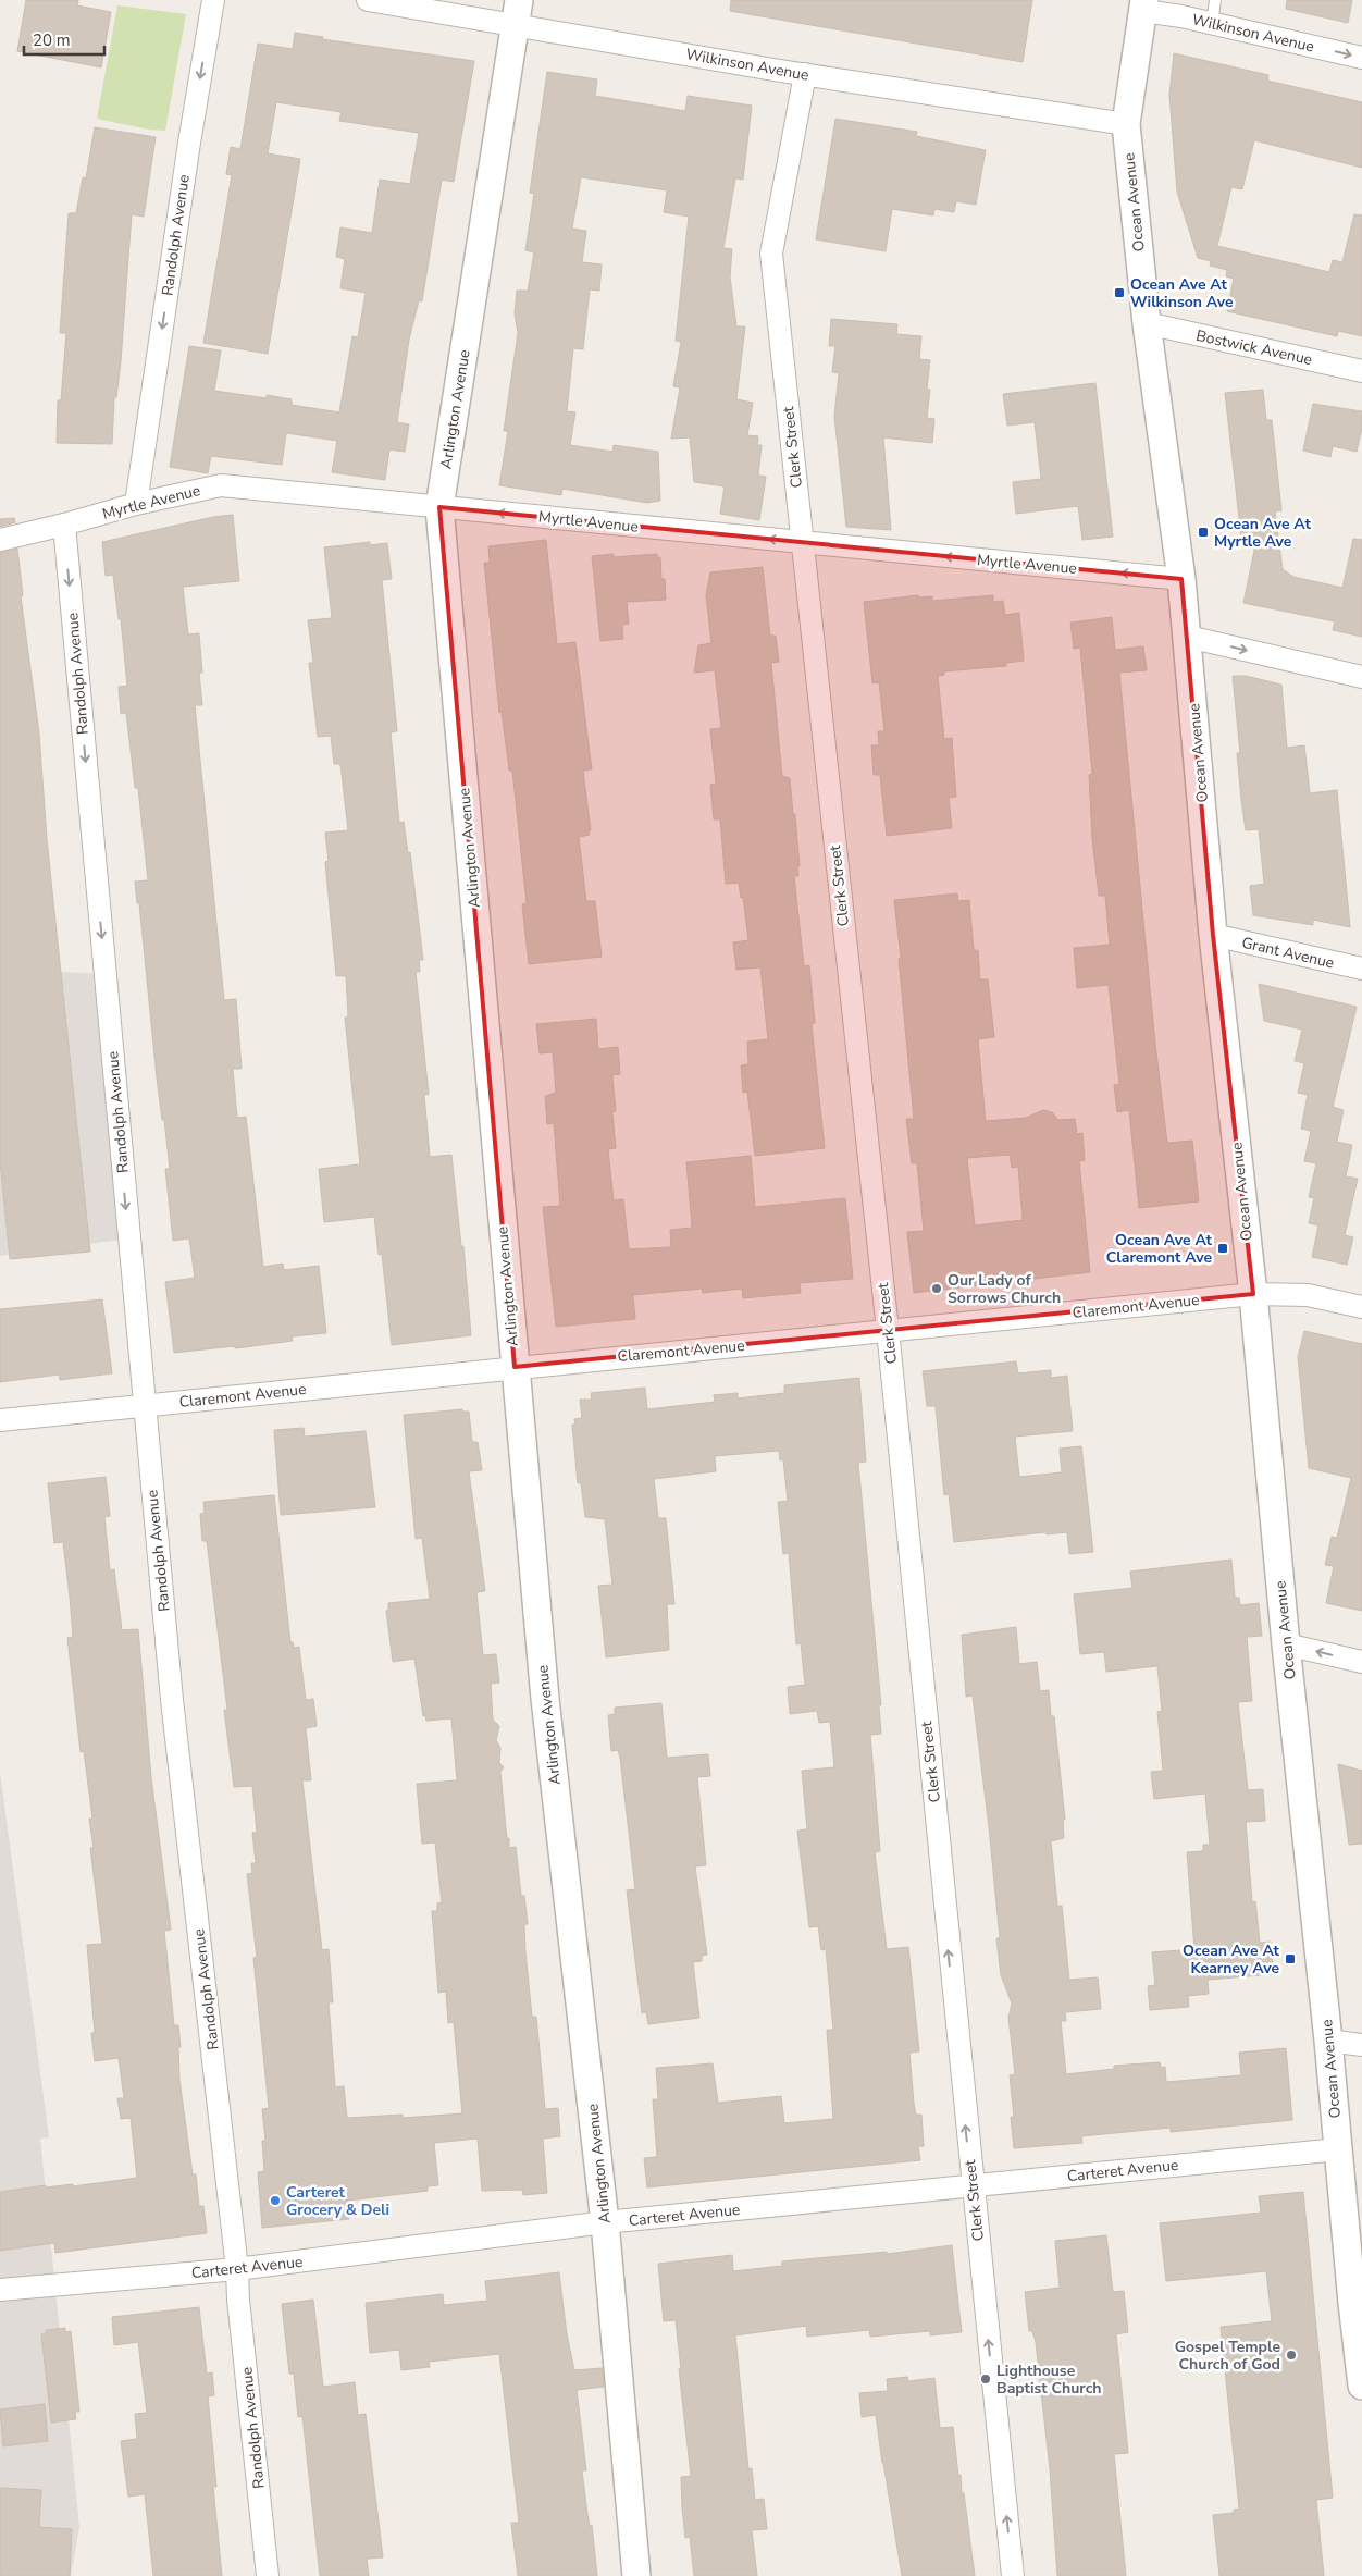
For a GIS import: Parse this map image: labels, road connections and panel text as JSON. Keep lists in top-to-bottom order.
{
  "streets": {
    "street": [
      "Wilkinson Avenue",
      "Ocean Avenue",
      "Randolph Avenue",
      "Bostwick Avenue",
      "Arlington Avenue",
      "Clerk Street",
      "Myrtle Avenue",
      "Grant Avenue",
      "Claremont Avenue",
      "Carteret Avenue"
    ]
  },
  "crossings": [
    ["Wilkinson Avenue", "Ocean Avenue"],
    ["Wilkinson Avenue", "Arlington Avenue"],
    ["Wilkinson Avenue", "Clerk Street"],
    ["Ocean Avenue", "Bostwick Avenue"],
    ["Ocean Avenue", "Myrtle Avenue"],
    ["Ocean Avenue", "Grant Avenue"],
    ["Ocean Avenue", "Claremont Avenue"],
    ["Ocean Avenue", "Carteret Avenue"],
    ["Randolph Avenue", "Myrtle Avenue"],
    ["Randolph Avenue", "Claremont Avenue"],
    ["Randolph Avenue", "Carteret Avenue"],
    ["Arlington Avenue", "Myrtle Avenue"],
    ["Arlington Avenue", "Claremont Avenue"],
    ["Arlington Avenue", "Carteret Avenue"],
    ["Clerk Street", "Myrtle Avenue"],
    ["Clerk Street", "Claremont Avenue"],
    ["Clerk Street", "Carteret Avenue"]
  ],
  "one_way": ["Randolph Avenue", "Clerk Street", "Myrtle Avenue"],
  "places": {
    "transit": [
      "Ocean Ave At Wilkinson Ave",
      "Ocean Ave At Myrtle Ave",
      "Ocean Ave At Claremont Ave",
      "Ocean Ave At Kearney Ave"
    ],
    "other": [
      "Our Lady of Sorrows Church",
      "Carteret Grocery & Deli",
      "Gospel Temple Church of God",
      "Lighthouse Baptist Church"
    ]
  },
  "scale_bar": "20 m"
}
